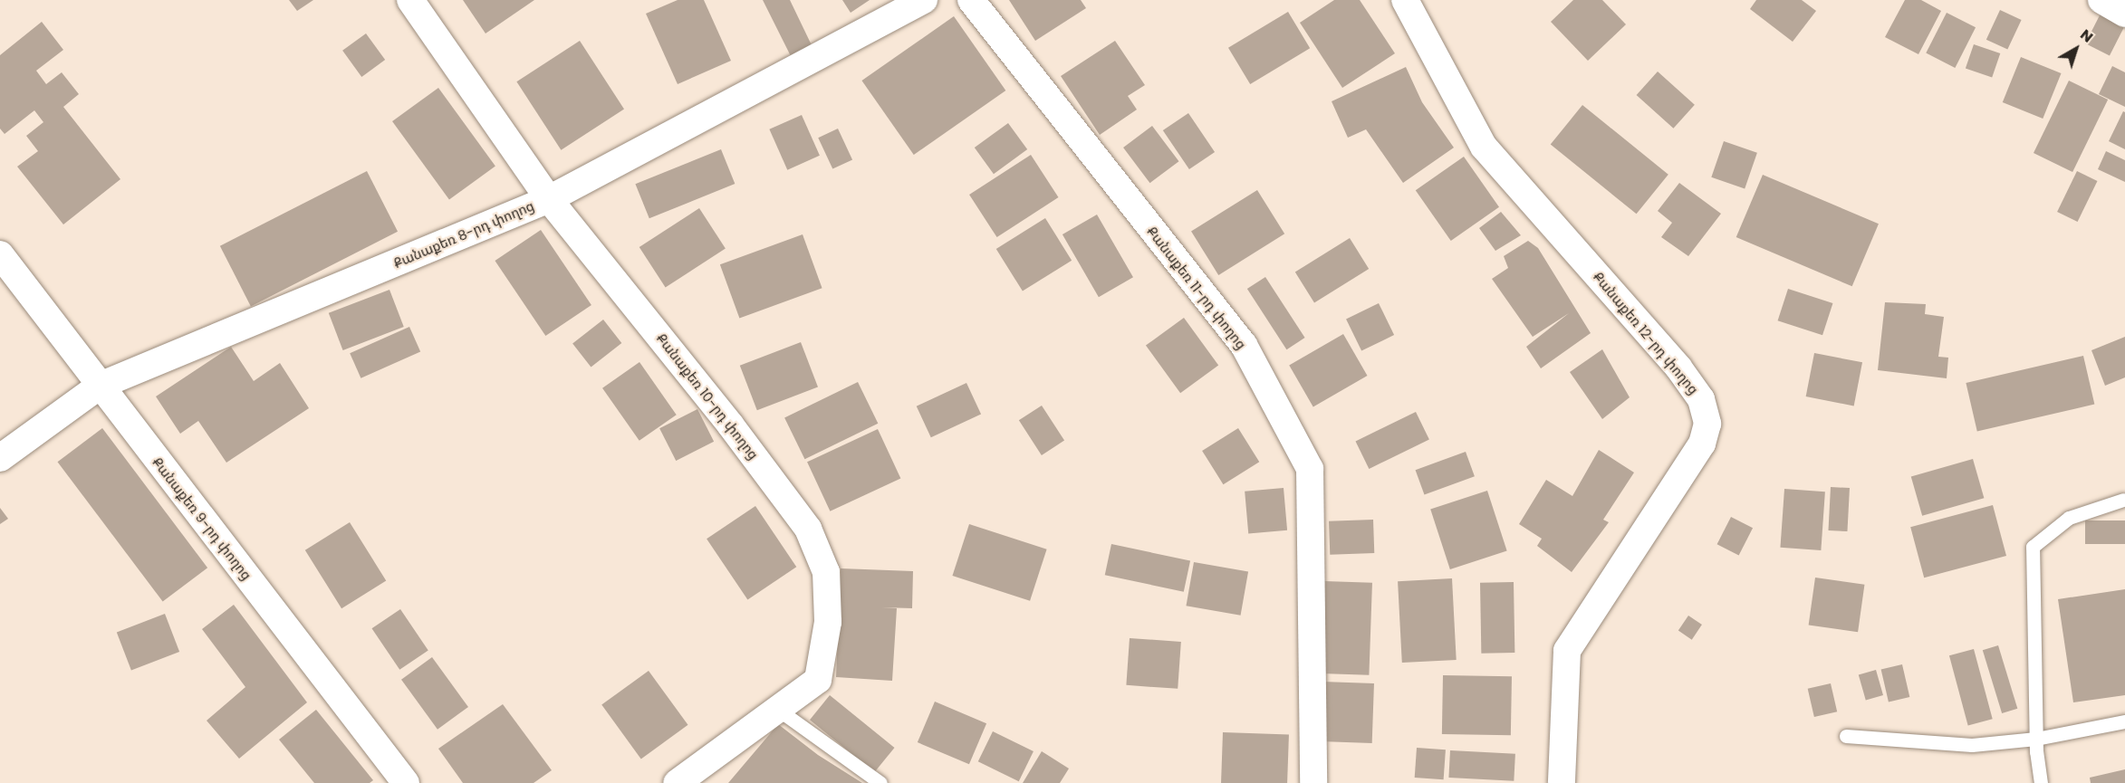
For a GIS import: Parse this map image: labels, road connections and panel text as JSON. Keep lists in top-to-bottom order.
{
  "streets": {
    "street": [
      "Քանաքեռ 8-րդ փողոց",
      "Քանաքեռ 11-րդ փողոց",
      "Քանաքեռ 12-րդ փողոց",
      "Քանաքեռ 10-րդ փողոց",
      "Քանաքեռ 9-րդ փողոց"
    ]
  },
  "crossings": [
    ["Քանաքեռ 8-րդ փողոց", "Քանաքեռ 10-րդ փողոց"],
    ["Քանաքեռ 8-րդ փողոց", "Քանաքեռ 9-րդ փողոց"]
  ],
  "north": "top right"
}
